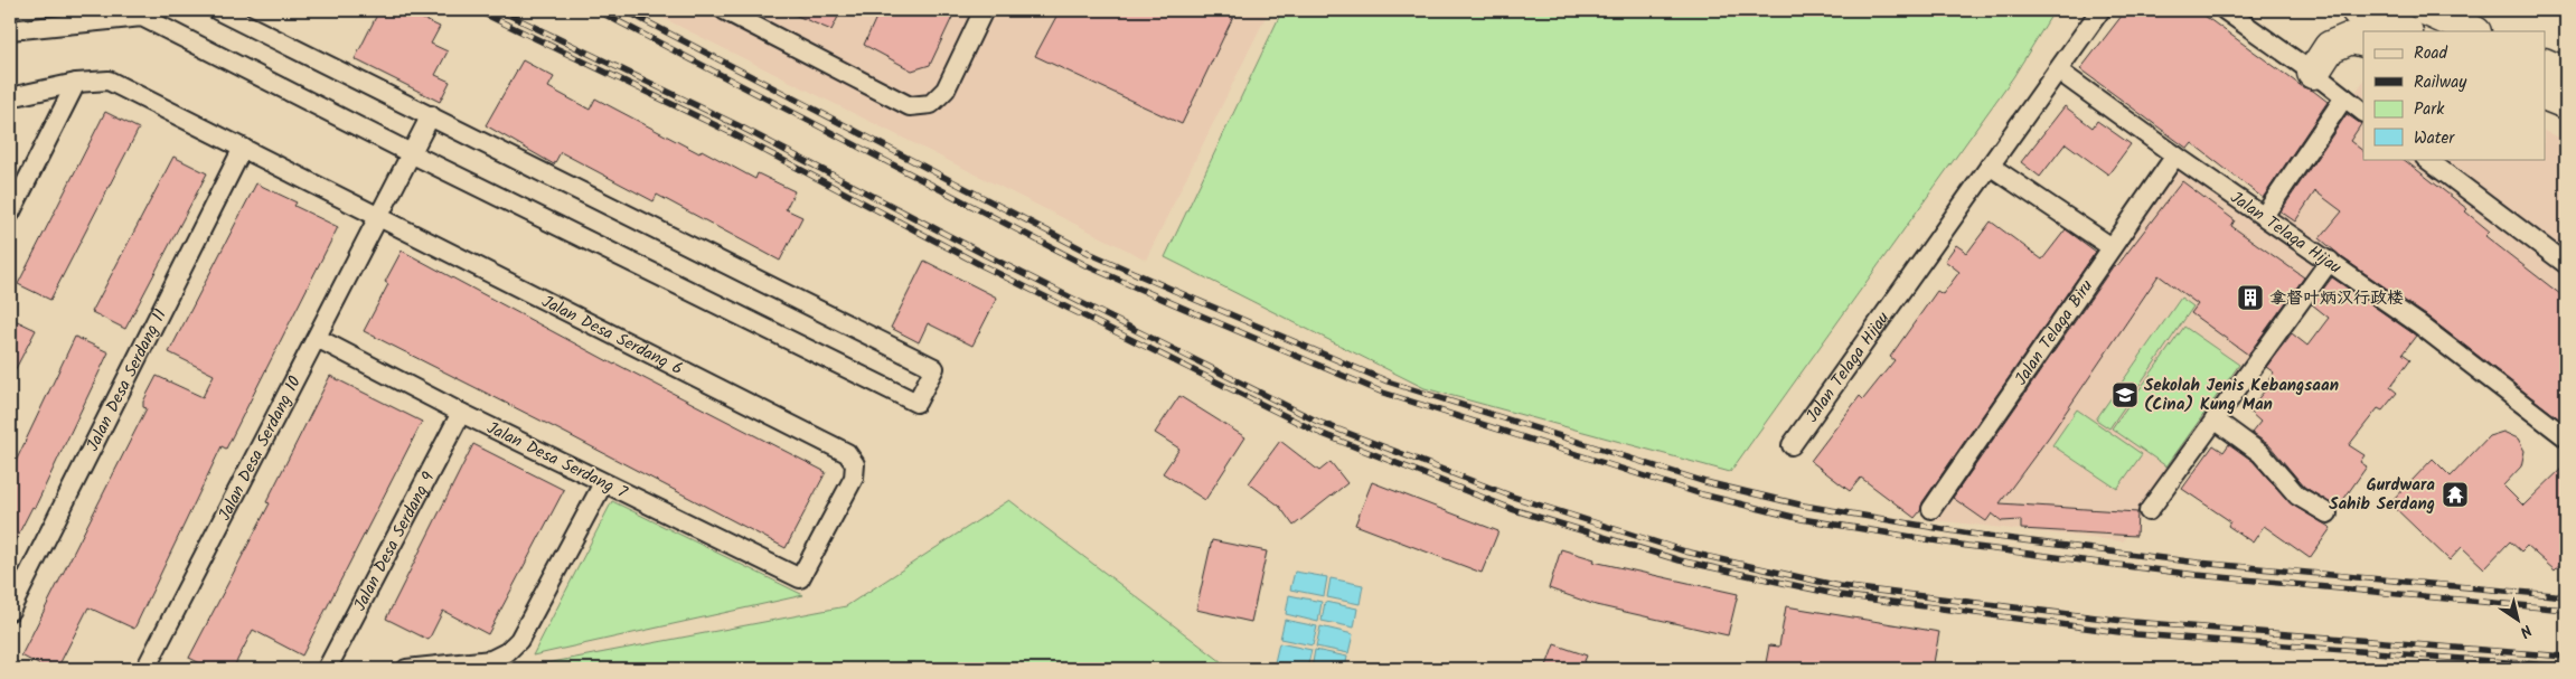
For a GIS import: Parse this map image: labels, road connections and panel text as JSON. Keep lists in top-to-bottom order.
{
  "streets": {
    "street": [
      "Jalan Telaga Hijau",
      "Jalan Telaga Biru",
      "Jalan Desa Serdang 6",
      "Jalan Desa Serdang 11",
      "Jalan Desa Serdang 10",
      "Jalan Desa Serdang 7",
      "Jalan Desa Serdang 9"
    ]
  },
  "crossings": [
    ["Jalan Telaga Hijau", "Jalan Telaga Biru"],
    ["Jalan Desa Serdang 6", "Jalan Desa Serdang 11"],
    ["Jalan Desa Serdang 6", "Jalan Desa Serdang 10"],
    ["Jalan Desa Serdang 6", "Jalan Desa Serdang 7"],
    ["Jalan Desa Serdang 10", "Jalan Desa Serdang 7"],
    ["Jalan Desa Serdang 7", "Jalan Desa Serdang 9"]
  ],
  "places": {
    "building": ["拿督叶炳汉行政楼"],
    "school or university": ["Sekolah Jenis Kebangsaan (Cina) Kung Man"],
    "temple": ["Gurdwara Sahib Serdang"]
  },
  "legend": [
    "Road",
    "Railway",
    "Park",
    "Water"
  ],
  "north": "bottom right"
}
